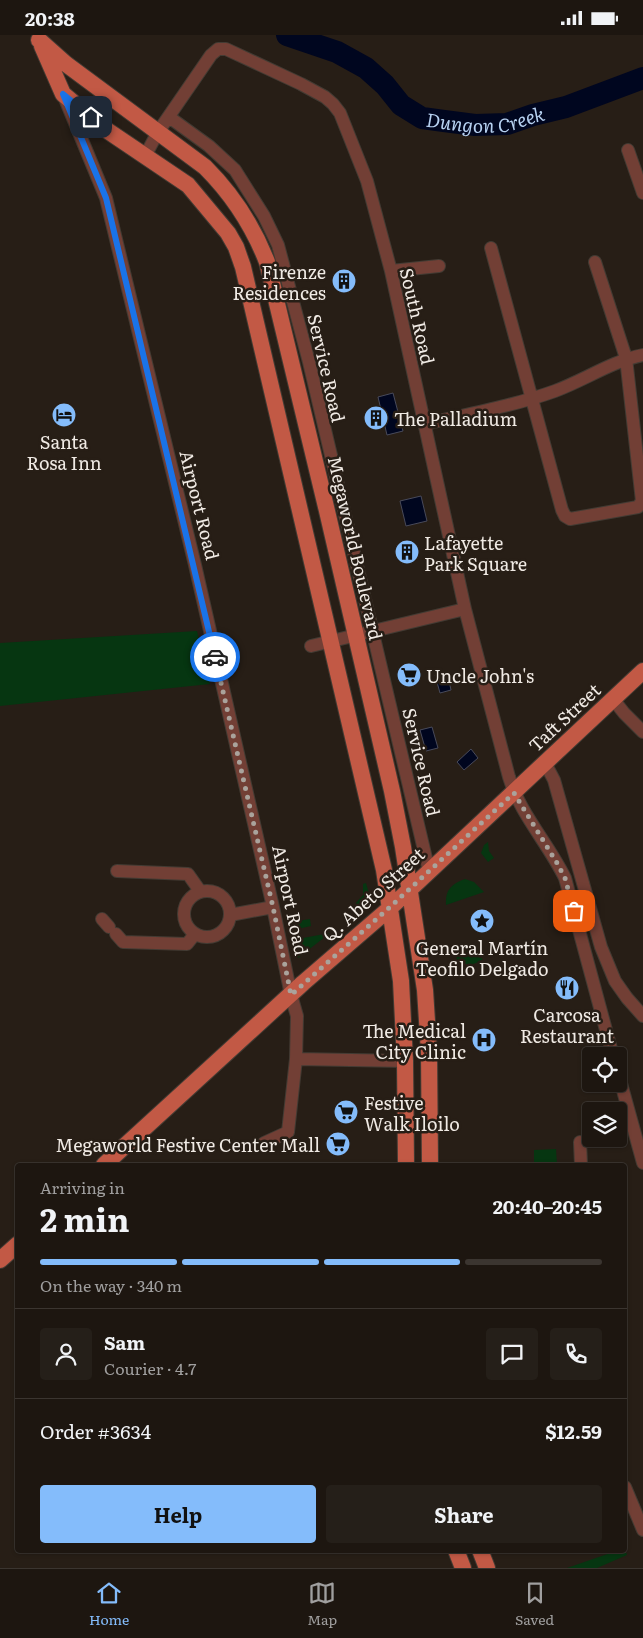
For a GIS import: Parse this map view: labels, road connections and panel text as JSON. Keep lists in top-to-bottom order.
{
  "streets": {
    "main road": [
      "Airport Road",
      "Megaworld Boulevard",
      "Taft Street",
      "Q. Abeto Street"
    ],
    "street": ["South Road", "Service Road"]
  },
  "crossings": [
    ["South Road", "Service Road"],
    ["South Road", "Megaworld Boulevard"],
    ["South Road", "Taft Street"],
    ["South Road", "Q. Abeto Street"],
    ["Service Road", "Q. Abeto Street"],
    ["Airport Road", "Megaworld Boulevard"],
    ["Airport Road", "Q. Abeto Street"],
    ["Megaworld Boulevard", "Q. Abeto Street"],
    ["Taft Street", "Q. Abeto Street"]
  ],
  "water": ["Dungon Creek"],
  "places": {
    "building": ["Firenze Residences", "The Palladium", "Lafayette Park Square"],
    "hotel": ["Santa Rosa Inn"],
    "supermarket": ["Uncle John's", "Festive Walk Iloilo", "Megaworld Festive Center Mall"],
    "place": ["General Martín Teofilo Delgado"],
    "restaurant": ["Carcosa Restaurant"],
    "hospital": ["The Medical City Clinic"]
  },
  "page": {
    "status": "20:38",
    "heading": ["2 min", "Arriving in", "20:40–20:45"],
    "panel": [
      "Sam",
      "Courier · 4.7",
      "Order #3634",
      "$12.59"
    ],
    "bar": "On the way · 340 m",
    "buttons": ["Help", "Share"],
    "tabs": ["Home", "Map", "Saved"]
  }
}
